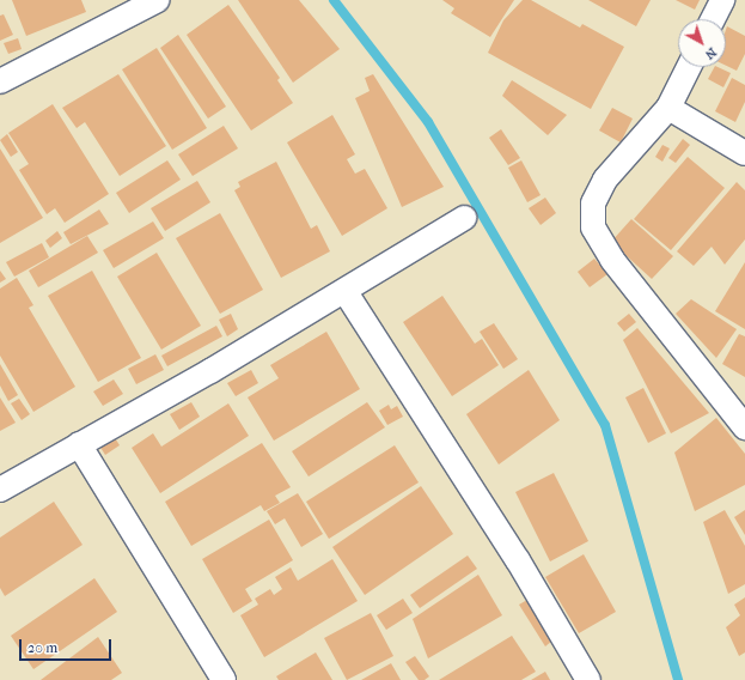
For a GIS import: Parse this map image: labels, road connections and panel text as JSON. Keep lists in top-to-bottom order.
{
  "scale_bar": "20 m",
  "north": "bottom right"
}
